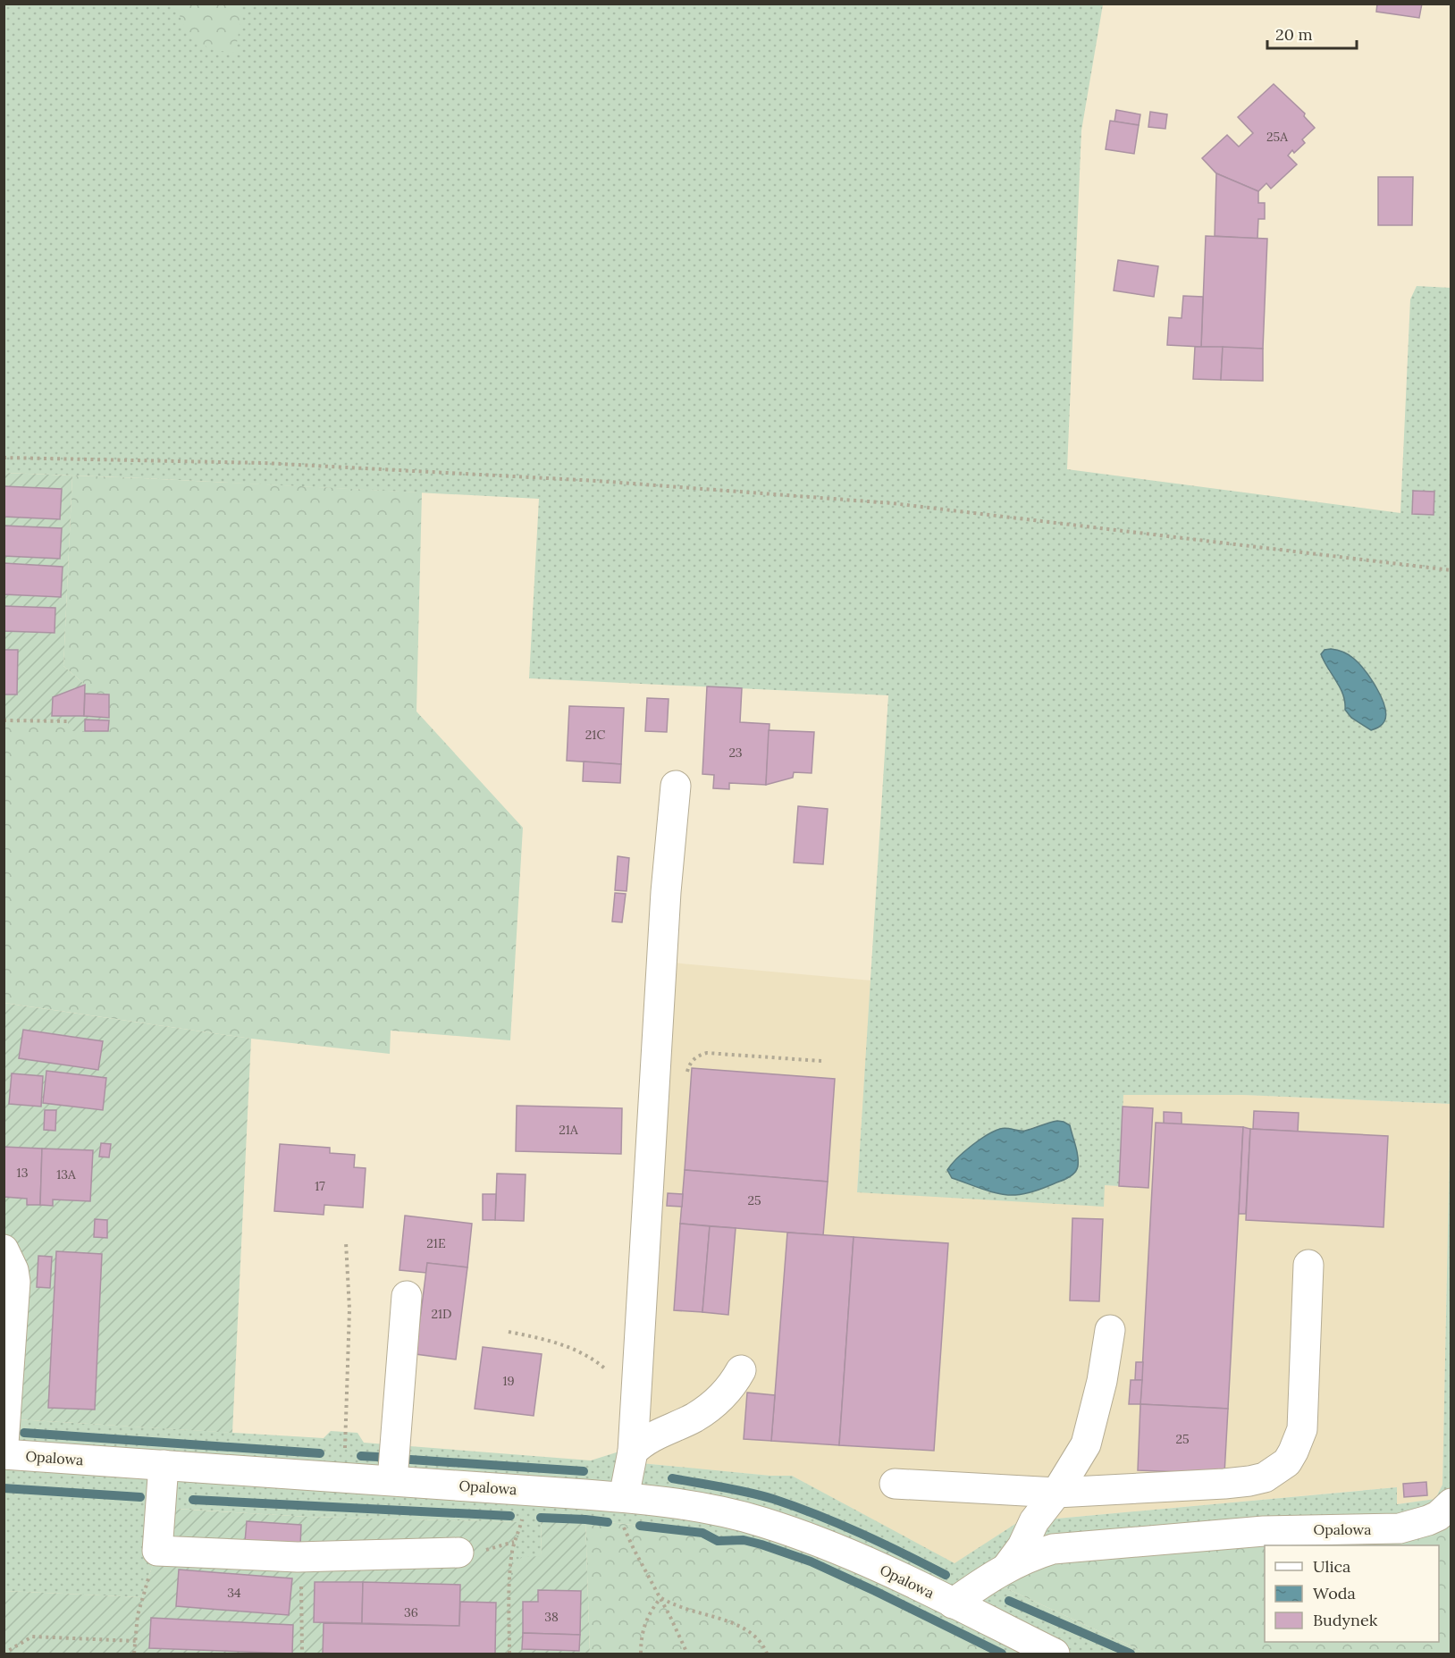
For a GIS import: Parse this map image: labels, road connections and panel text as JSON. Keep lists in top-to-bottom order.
{
  "streets": {
    "street": ["Opalowa"]
  },
  "house_numbers": [
    "25A",
    "21C",
    "23",
    "21A",
    "13",
    "13A",
    "17",
    "25",
    "21E",
    "21D",
    "19",
    "25",
    "34",
    "36",
    "38"
  ],
  "legend": ["Ulica", "Woda", "Budynek"],
  "scale_bar": "20 m"
}
